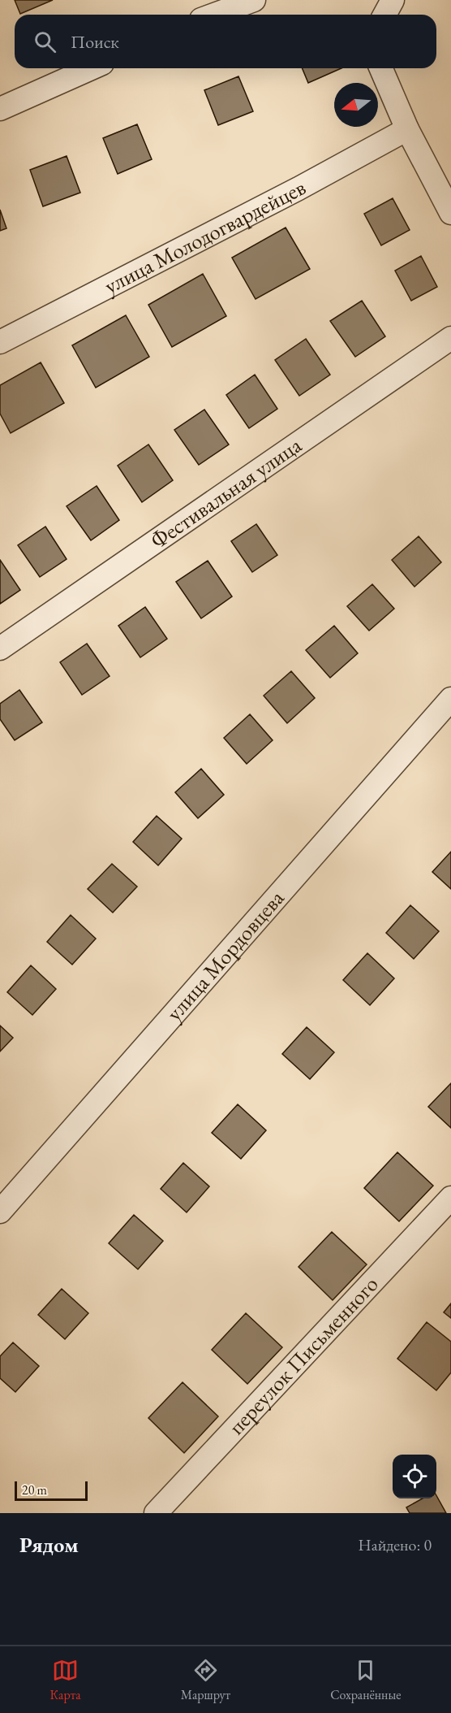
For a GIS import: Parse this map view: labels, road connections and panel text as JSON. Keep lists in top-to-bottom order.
{
  "streets": {
    "street": [
      "улица Молодогвардейцев",
      "Фестивальная улица",
      "улица Мордовцева",
      "переулок Письменного"
    ]
  },
  "scale_bar": "20 m",
  "north": "left",
  "page": {
    "search": "Поиск",
    "scale": "20 m",
    "heading": ["Рядом", "Найдено: 0"],
    "nav": ["Карта", "Маршрут", "Сохранённые"]
  }
}
